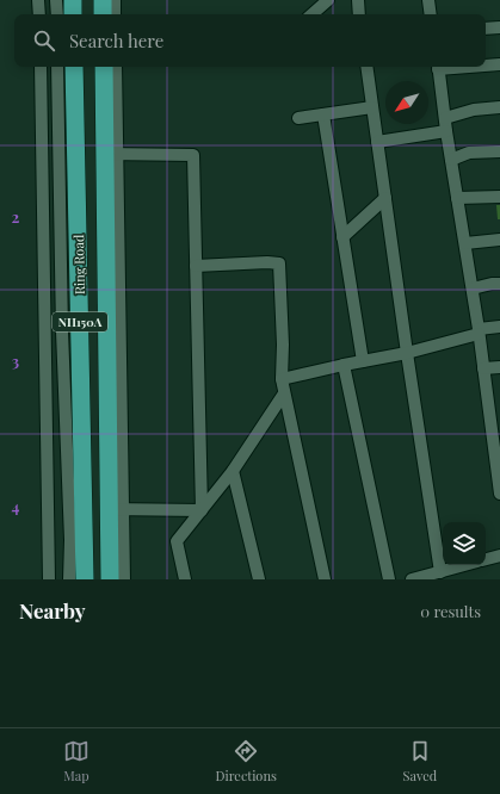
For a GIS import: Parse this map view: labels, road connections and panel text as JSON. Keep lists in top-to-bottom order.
{
  "streets": {
    "highway": ["Ring Road", "NH150A"]
  },
  "north": "bottom left",
  "page": {
    "search": "Search here",
    "heading": ["Nearby", "0 results"],
    "nav": ["Map", "Directions", "Saved"]
  },
  "grid": {
    "rows": ["2", "3", "4"]
  }
}
